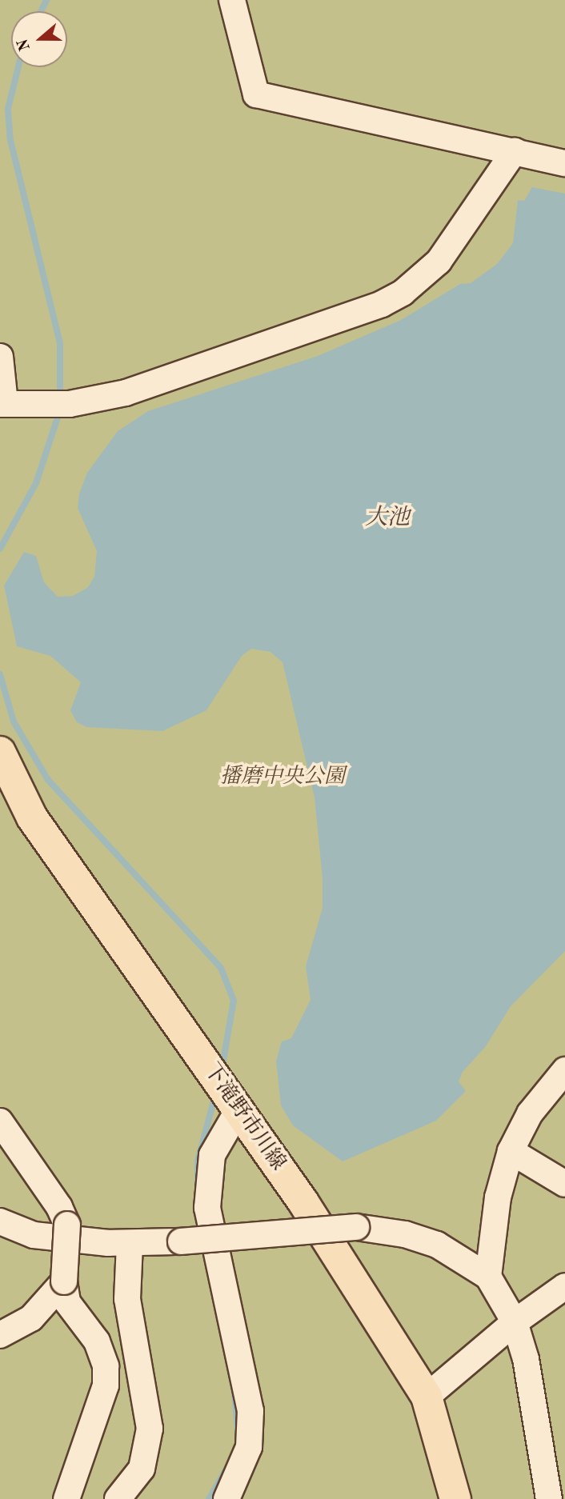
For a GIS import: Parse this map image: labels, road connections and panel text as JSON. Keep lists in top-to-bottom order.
{
  "streets": {
    "main road": ["下滝野市川線"]
  },
  "water": ["大池"],
  "parks": ["播磨中央公園"],
  "north": "left"
}
